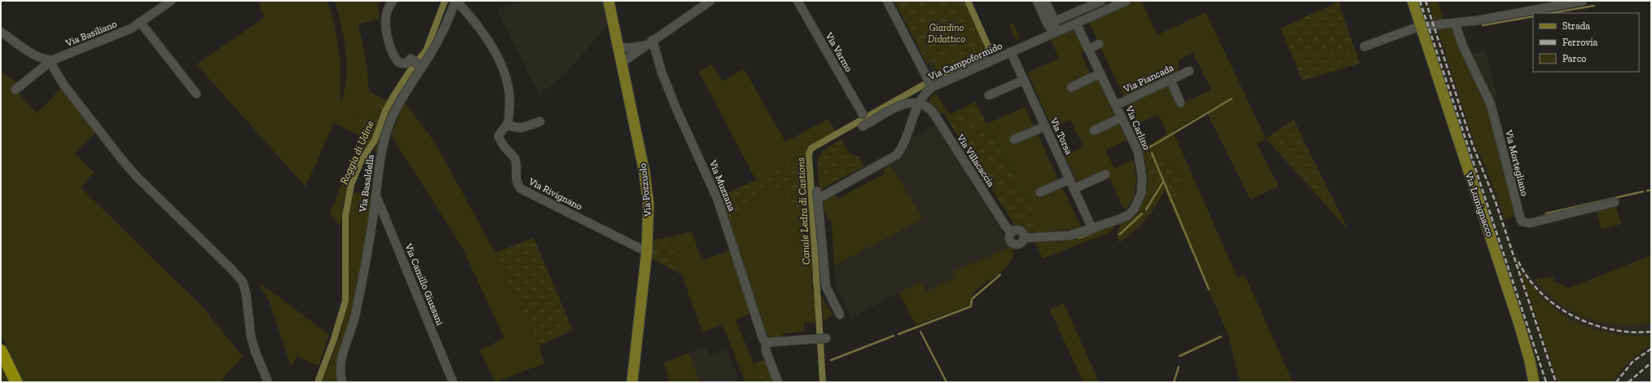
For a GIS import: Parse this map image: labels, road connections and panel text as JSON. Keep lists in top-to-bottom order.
{
  "streets": {
    "main road": ["Via Pozzuolo", "Via Lumignacco"],
    "street": [
      "Via Basiliano",
      "Via Varmo",
      "Via Campoformido",
      "Via Piancada",
      "Via Carlino",
      "Via Torsa",
      "Via Villacaccia",
      "Via Mortegliano",
      "Via Basaldella",
      "Via Muzzana",
      "Via Rivignano",
      "Via Camillo Giussani"
    ]
  },
  "crossings": [
    ["Via Campoformido", "Via Carlino"],
    ["Via Campoformido", "Via Torsa"],
    ["Via Campoformido", "Via Villacaccia"],
    ["Via Piancada", "Via Carlino"],
    ["Via Carlino", "Via Torsa"],
    ["Via Carlino", "Via Villacaccia"],
    ["Via Basaldella", "Via Rivignano"],
    ["Via Basaldella", "Via Camillo Giussani"],
    ["Via Pozzuolo", "Via Rivignano"]
  ],
  "water": ["Roggia di Udine", "Canale Ledra di Castions"],
  "parks": ["Giardino Didattico"],
  "legend": ["Strada", "Ferrovia", "Parco"]
}
